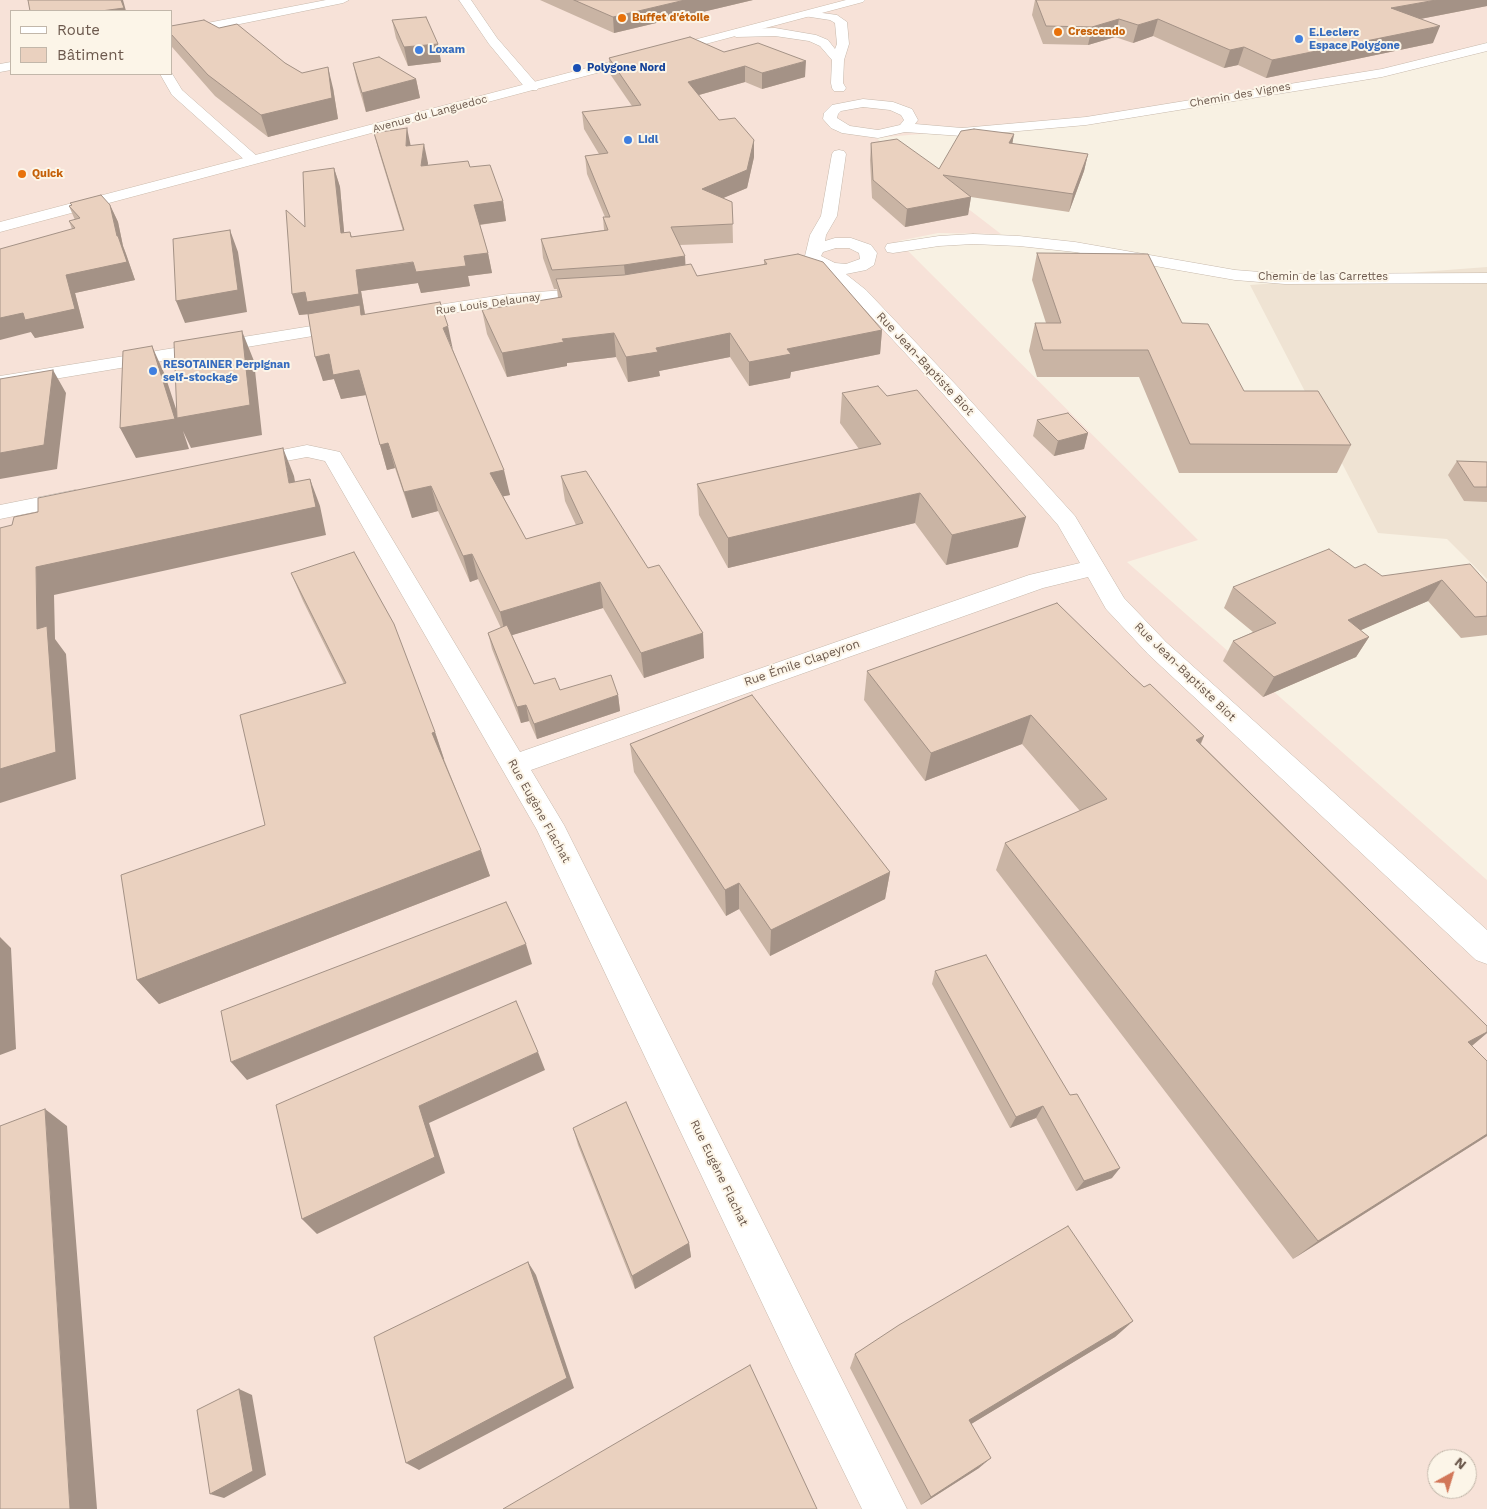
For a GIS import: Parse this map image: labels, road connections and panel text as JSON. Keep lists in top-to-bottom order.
{
  "streets": {
    "street": [
      "Chemin des Vignes",
      "Avenue du Languedoc",
      "Chemin de las Carrettes",
      "Rue Louis Delaunay",
      "Rue Jean-Baptiste Biot",
      "Rue Émile Clapeyron",
      "Rue Eugène Flachat"
    ]
  },
  "crossings": [
    ["Chemin de las Carrettes", "Rue Jean-Baptiste Biot"],
    ["Rue Jean-Baptiste Biot", "Rue Émile Clapeyron"],
    ["Rue Émile Clapeyron", "Rue Eugène Flachat"]
  ],
  "places": [
    "Buffet d'étoile",
    "Crescendo",
    "E.Leclerc Espace Polygone",
    "Loxam",
    "Polygone Nord",
    "Lidl",
    "Quick",
    "RESOTAINER Perpignan self-stockage"
  ],
  "legend": ["Route", "Bâtiment"],
  "north": "top right"
}
